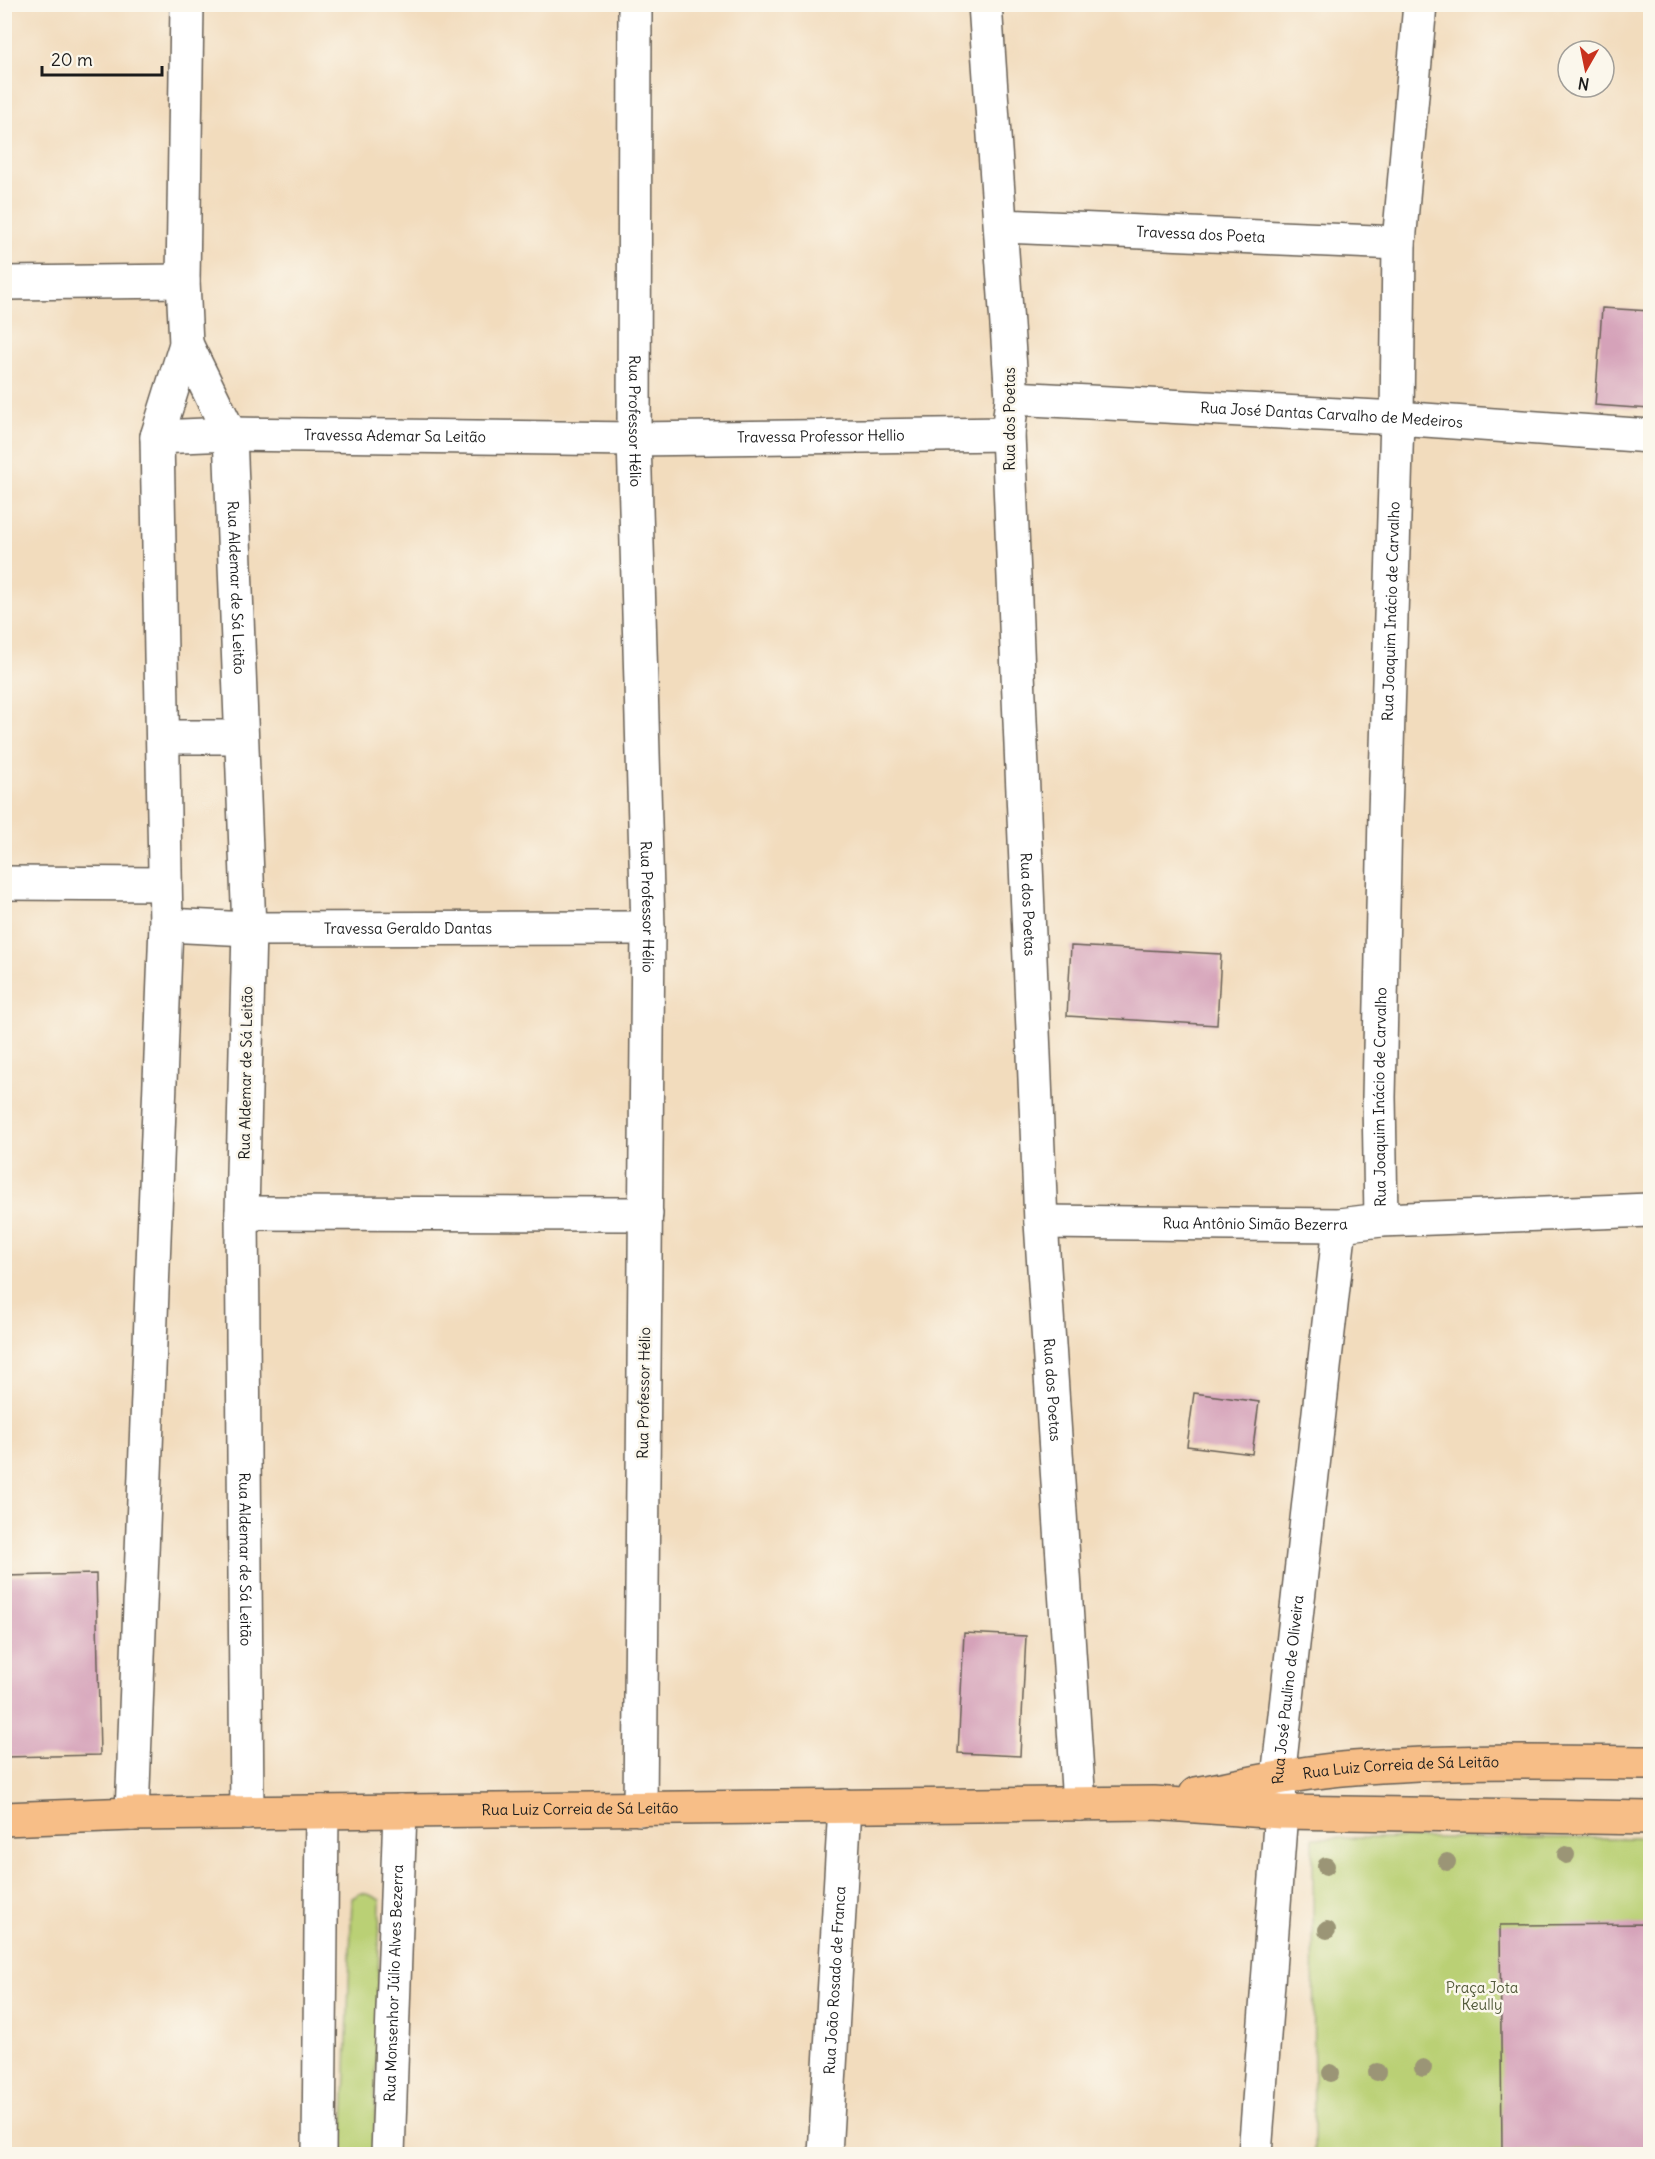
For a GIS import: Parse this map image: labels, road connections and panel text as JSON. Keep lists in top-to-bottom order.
{
  "streets": {
    "main road": ["Rua Luiz Correia de Sá Leitão"],
    "street": [
      "Travessa dos Poeta",
      "Rua José Dantas Carvalho de Medeiros",
      "Rua dos Poetas",
      "Rua Professor Hélio",
      "Travessa Ademar Sa Leitão",
      "Travessa Professor Hellio",
      "Rua Aldemar de Sá Leitão",
      "Rua Joaquim Inácio de Carvalho",
      "Travessa Geraldo Dantas",
      "Rua Antônio Simão Bezerra",
      "Rua José Paulino de Oliveira",
      "Rua João Rosado de Franca",
      "Rua Monsenhor Júlio Alves Bezerra"
    ]
  },
  "crossings": [
    ["Travessa dos Poeta", "Rua dos Poetas"],
    ["Travessa dos Poeta", "Rua Joaquim Inácio de Carvalho"],
    ["Rua José Dantas Carvalho de Medeiros", "Rua dos Poetas"],
    ["Rua José Dantas Carvalho de Medeiros", "Rua Joaquim Inácio de Carvalho"],
    ["Rua dos Poetas", "Travessa Professor Hellio"],
    ["Rua dos Poetas", "Rua Antônio Simão Bezerra"],
    ["Rua dos Poetas", "Rua Luiz Correia de Sá Leitão"],
    ["Rua Professor Hélio", "Travessa Ademar Sa Leitão"],
    ["Rua Professor Hélio", "Travessa Professor Hellio"],
    ["Rua Professor Hélio", "Travessa Geraldo Dantas"],
    ["Rua Professor Hélio", "Rua Luiz Correia de Sá Leitão"],
    ["Travessa Ademar Sa Leitão", "Travessa Professor Hellio"],
    ["Travessa Ademar Sa Leitão", "Rua Aldemar de Sá Leitão"],
    ["Rua Aldemar de Sá Leitão", "Travessa Geraldo Dantas"],
    ["Rua Aldemar de Sá Leitão", "Rua Luiz Correia de Sá Leitão"],
    ["Rua Joaquim Inácio de Carvalho", "Rua Antônio Simão Bezerra"],
    ["Rua Antônio Simão Bezerra", "Rua José Paulino de Oliveira"],
    ["Rua José Paulino de Oliveira", "Rua Luiz Correia de Sá Leitão"],
    ["Rua Luiz Correia de Sá Leitão", "Rua João Rosado de Franca"],
    ["Rua Luiz Correia de Sá Leitão", "Rua Monsenhor Júlio Alves Bezerra"]
  ],
  "parks": ["Praça Jota Keully"],
  "scale_bar": "20 m",
  "north": "bottom"
}
